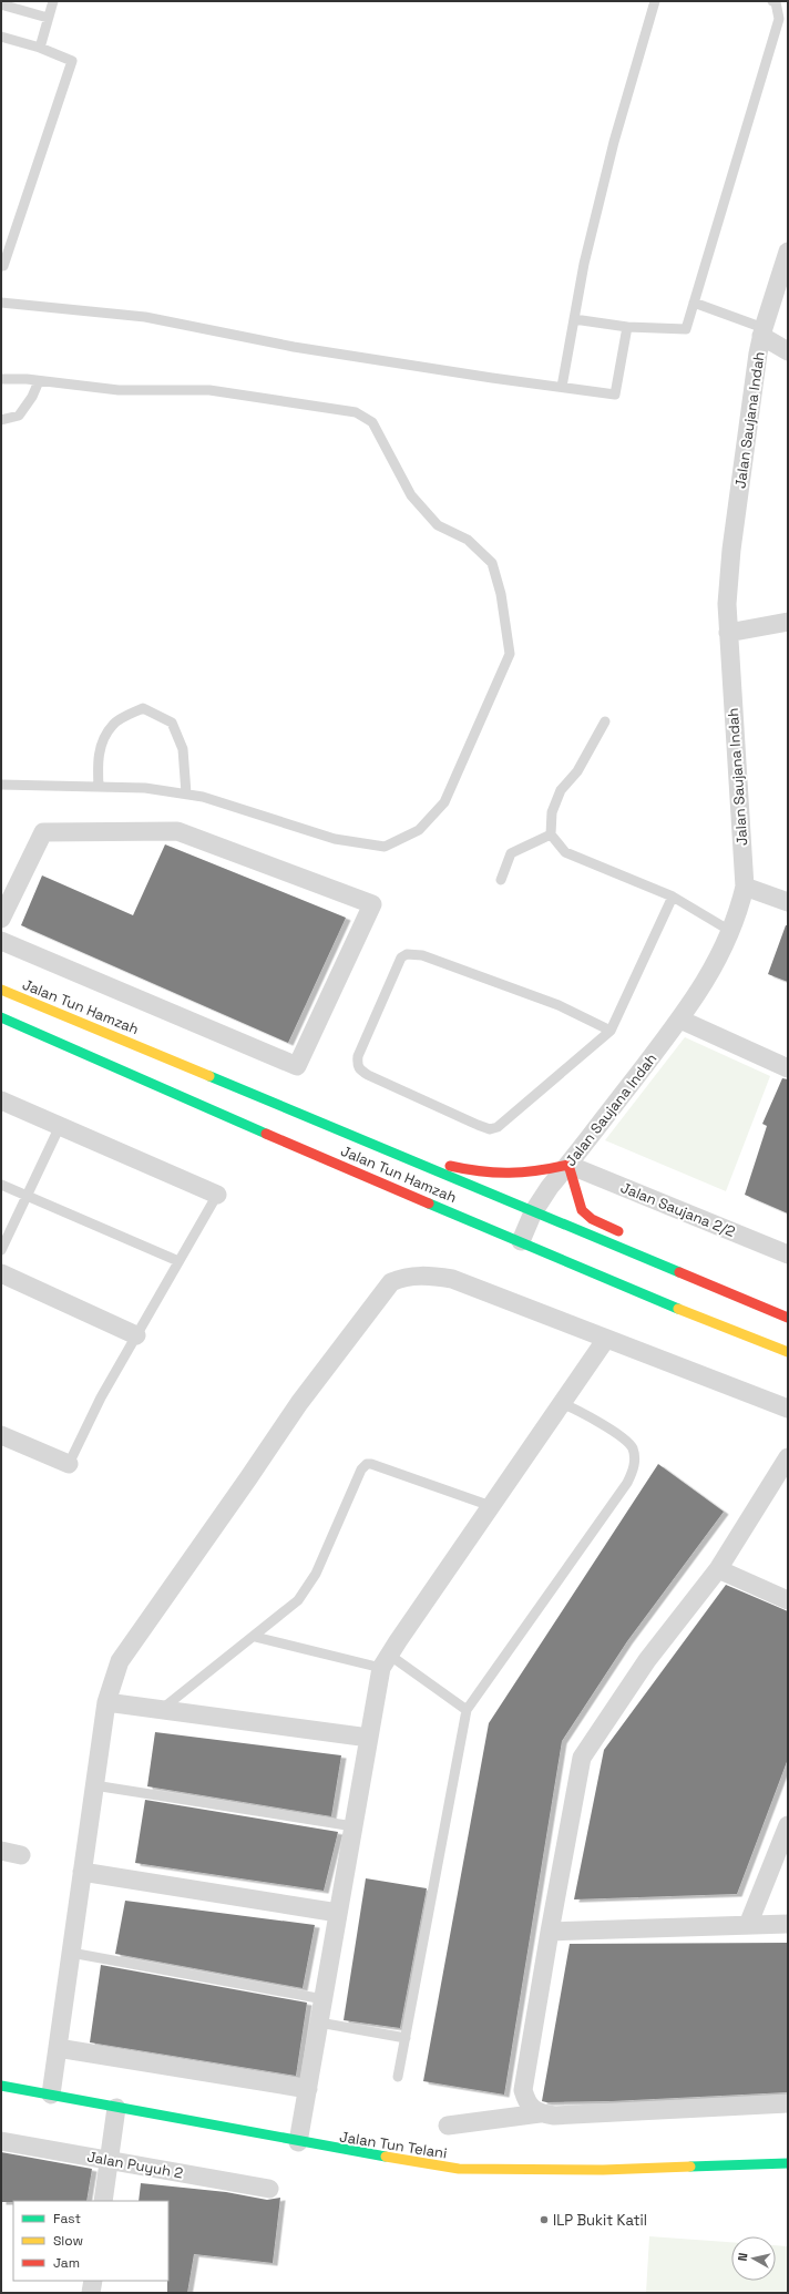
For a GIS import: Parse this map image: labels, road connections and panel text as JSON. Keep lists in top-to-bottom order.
{
  "streets": {
    "main road": ["Jalan Tun Hamzah", "Jalan Tun Telani"],
    "street": ["Jalan Saujana Indah", "Jalan Saujana 2/2", "Jalan Puyuh 2"]
  },
  "crossings": [
    ["Jalan Saujana Indah", "Jalan Tun Hamzah"],
    ["Jalan Saujana Indah", "Jalan Saujana 2/2"]
  ],
  "places": ["ILP Bukit Katil"],
  "legend": ["Fast", "Slow", "Jam"],
  "north": "left"
}
